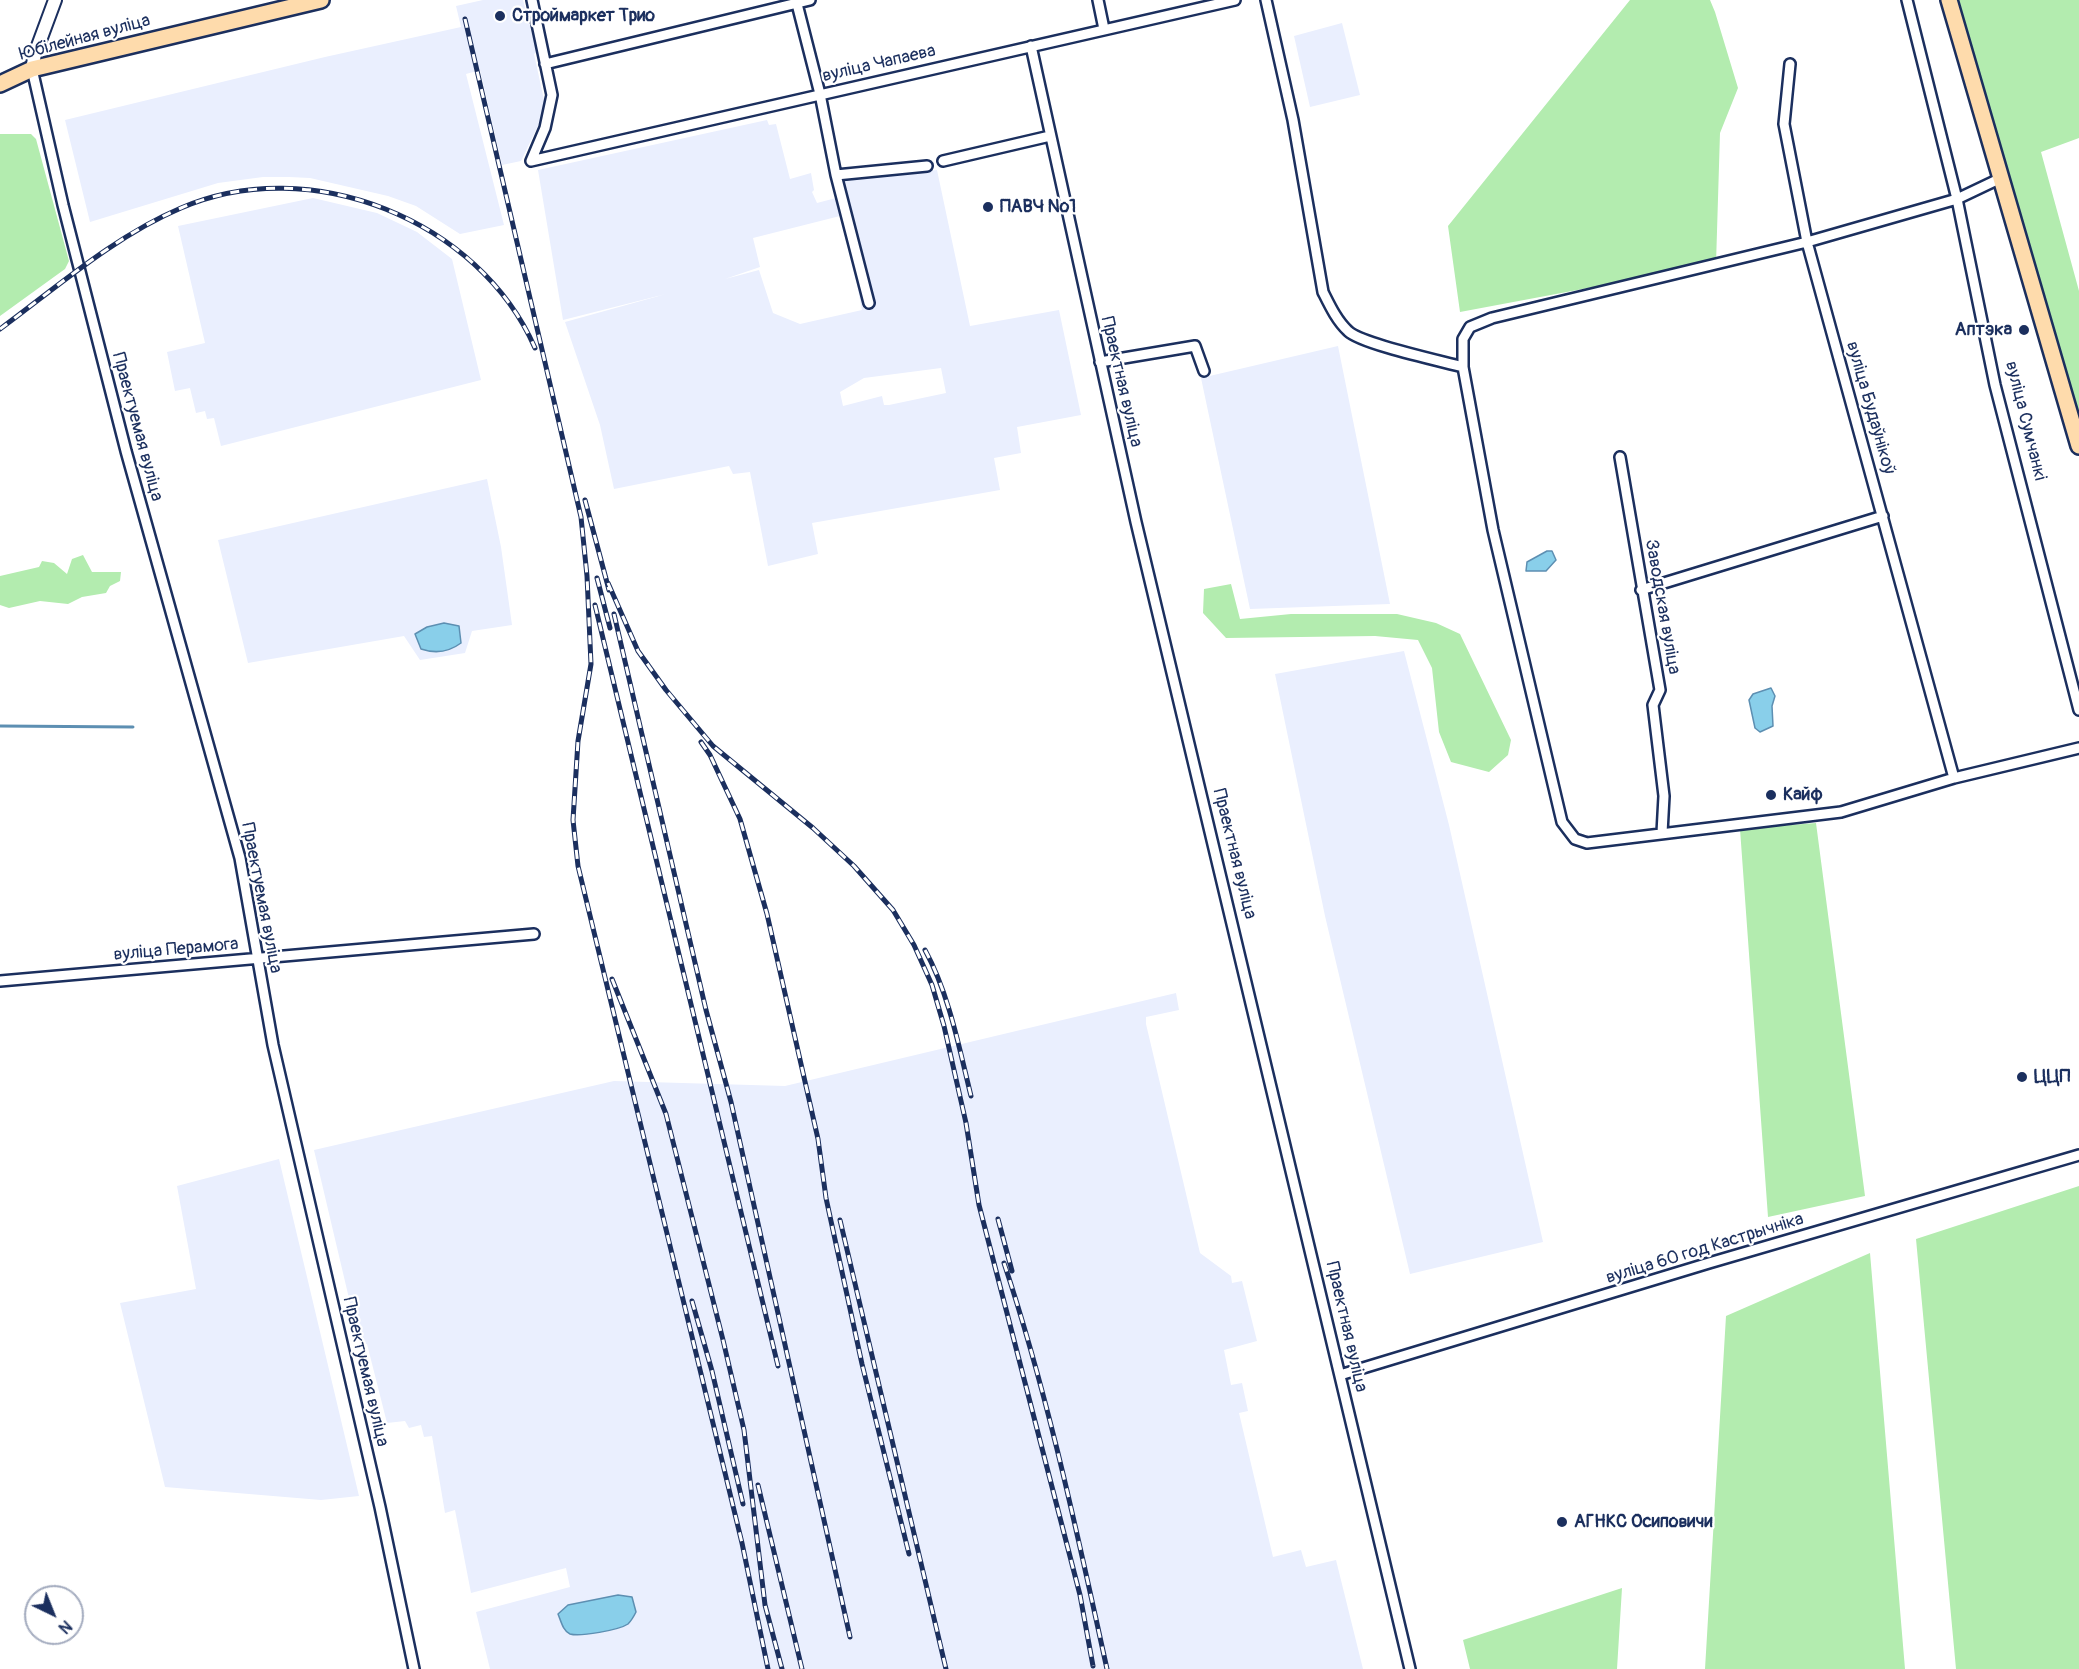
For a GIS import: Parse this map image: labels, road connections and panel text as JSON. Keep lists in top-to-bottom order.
{
  "streets": {
    "main road": ["Юбілейная вуліца"],
    "street": [
      "вуліца Чапаева",
      "Праектная вуліца",
      "вуліца Будаўнікоў",
      "вуліца Сумчанкі",
      "Праектуемая вуліца",
      "Заводская вуліца",
      "вуліца Перамога",
      "вуліца 60 год Кастрычніка"
    ]
  },
  "crossings": [
    ["Юбілейная вуліца", "Праектуемая вуліца"],
    ["вуліца Чапаева", "Праектная вуліца"],
    ["Праектная вуліца", "вуліца 60 год Кастрычніка"],
    ["Праектуемая вуліца", "вуліца Перамога"]
  ],
  "places": [
    "Строймаркет Трио",
    "ПАВЧ №1",
    "Аптэка",
    "Кайф",
    "ЦЦП",
    "АГНКС Осиповичи"
  ],
  "north": "bottom right"
}
